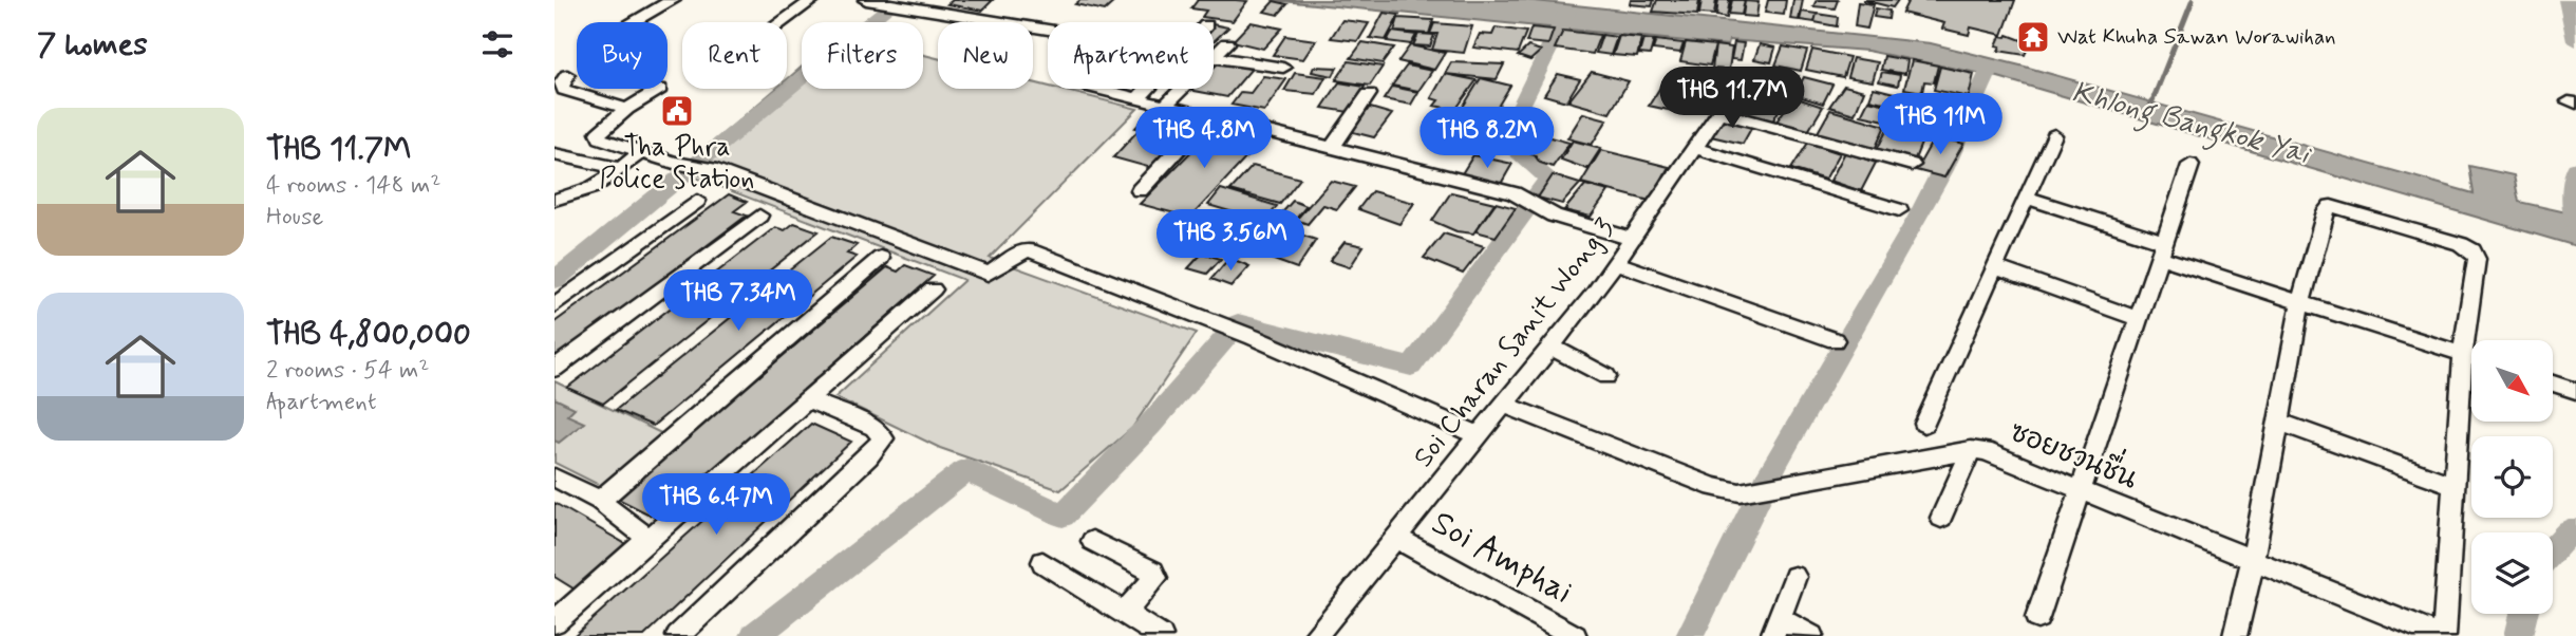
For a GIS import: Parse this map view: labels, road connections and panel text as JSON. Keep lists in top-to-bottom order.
{
  "streets": {
    "street": ["Soi Charan Sanit Wong 3", "ซอยชวนชื่น", "Soi Amphai"]
  },
  "crossings": [
    ["Soi Charan Sanit Wong 3", "ซอยชวนชื่น"],
    ["Soi Charan Sanit Wong 3", "Soi Amphai"]
  ],
  "water": ["Khlong Bangkok Yai"],
  "places": {
    "temple": ["Wat Khuha Sawan Worawihan"],
    "public building": ["Tha Phra Police Station"]
  },
  "north": "bottom right",
  "page": {
    "heading": "7 homes",
    "chip": [
      "Buy",
      "Rent",
      "Filters",
      "New",
      "Apartment"
    ],
    "price": [
      "THB 11.7M",
      "THB 11M",
      "THB 4.8M",
      "THB 8.2M",
      "THB 3.56M",
      "THB 7.34M",
      "THB 6.47M"
    ],
    "list": [
      {
        "name": "THB 11.7M",
        "note": "4 rooms · 148 m² · House"
      },
      {
        "name": "THB 4,800,000",
        "note": "2 rooms · 54 m² · Apartment"
      }
    ]
  }
}
